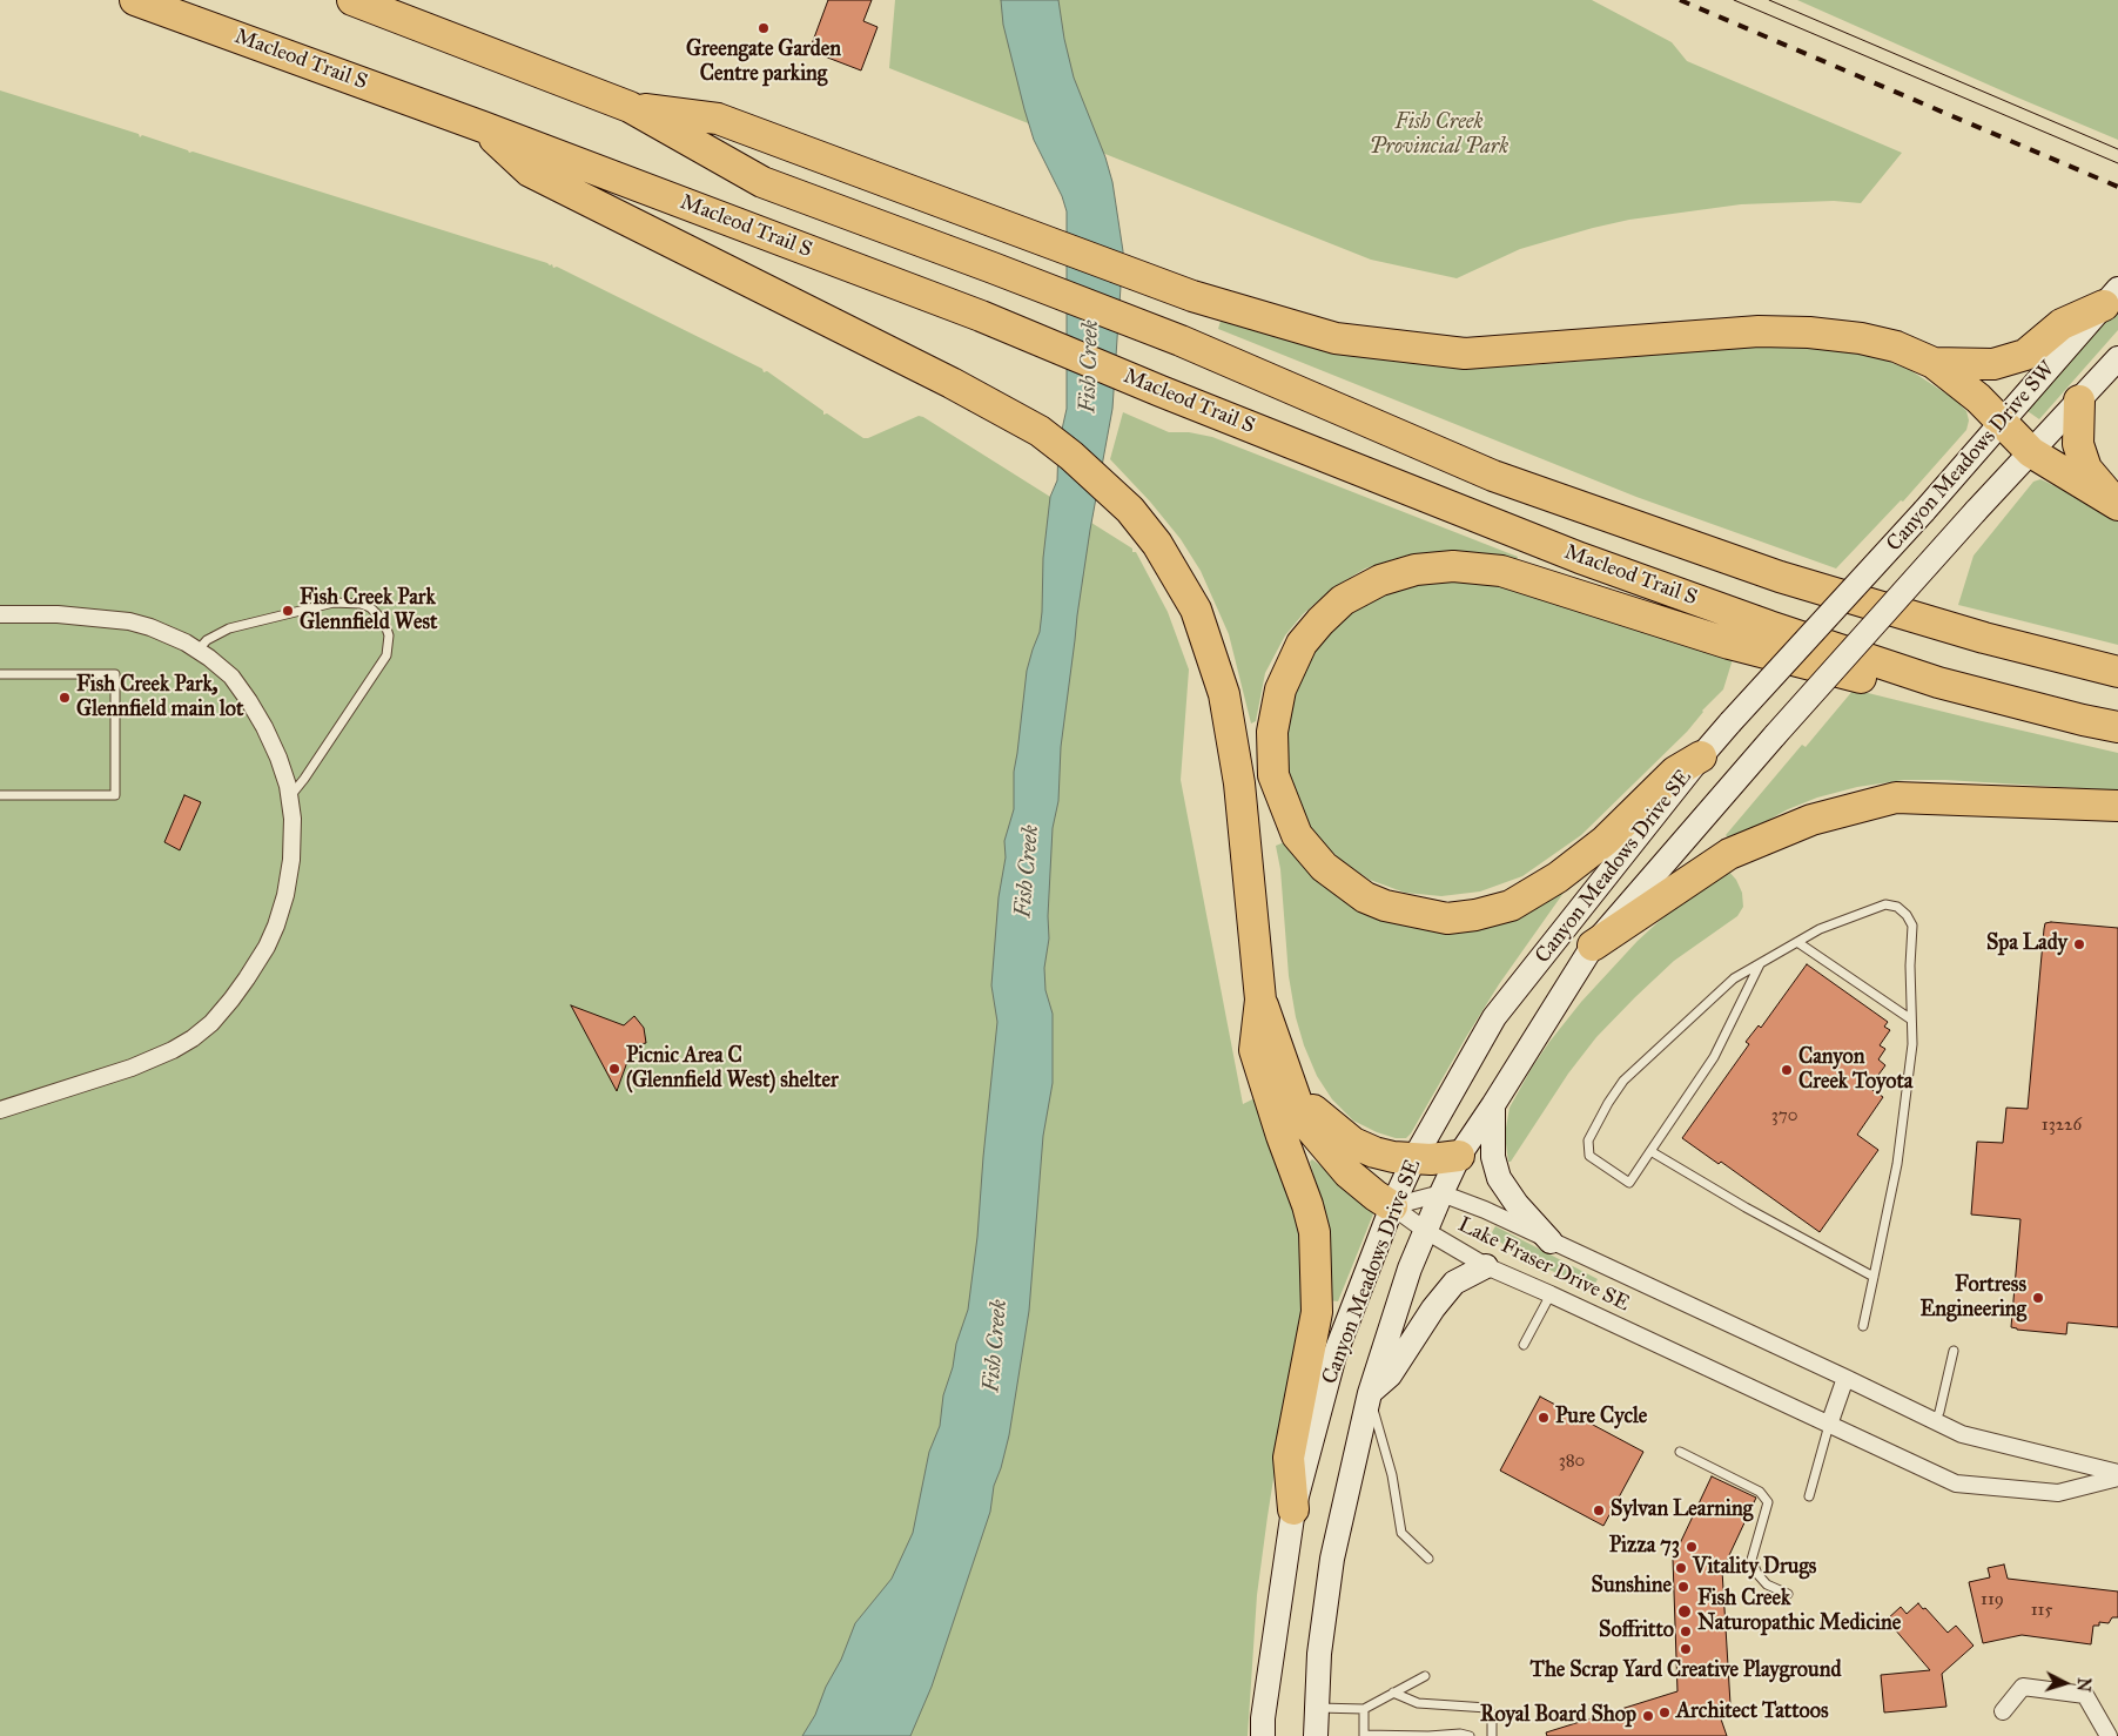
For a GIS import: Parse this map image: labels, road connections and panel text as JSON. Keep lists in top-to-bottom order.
{
  "streets": {
    "highway": ["Macleod Trail S"],
    "main road": ["Canyon Meadows Drive SW", "Canyon Meadows Drive SE"],
    "street": ["Lake Fraser Drive SE"]
  },
  "crossings": [
    ["Canyon Meadows Drive SW", "Canyon Meadows Drive SE"],
    ["Canyon Meadows Drive SE", "Lake Fraser Drive SE"]
  ],
  "water": ["Fish Creek"],
  "parks": ["Fish Creek Provincial Park"],
  "places": [
    "Greengate Garden Centre parking",
    "Fish Creek Park Glennfield West",
    "Fish Creek Park, Glennfield main lot",
    "Spa Lady",
    "Picnic Area C (Glennfield West) shelter",
    "Canyon Creek Toyota",
    "Fortress Engineering",
    "Pure Cycle",
    "Sylvan Learning",
    "Pizza 73",
    "Vitality Drugs",
    "Sunshine",
    "Fish Creek Naturopathic Medicine",
    "Soffritto",
    "The Scrap Yard Creative Playground",
    "Architect Tattoos",
    "Royal Board Shop"
  ],
  "house_numbers": [
    "370",
    "13226",
    "380",
    "119",
    "115"
  ],
  "north": "right"
}
